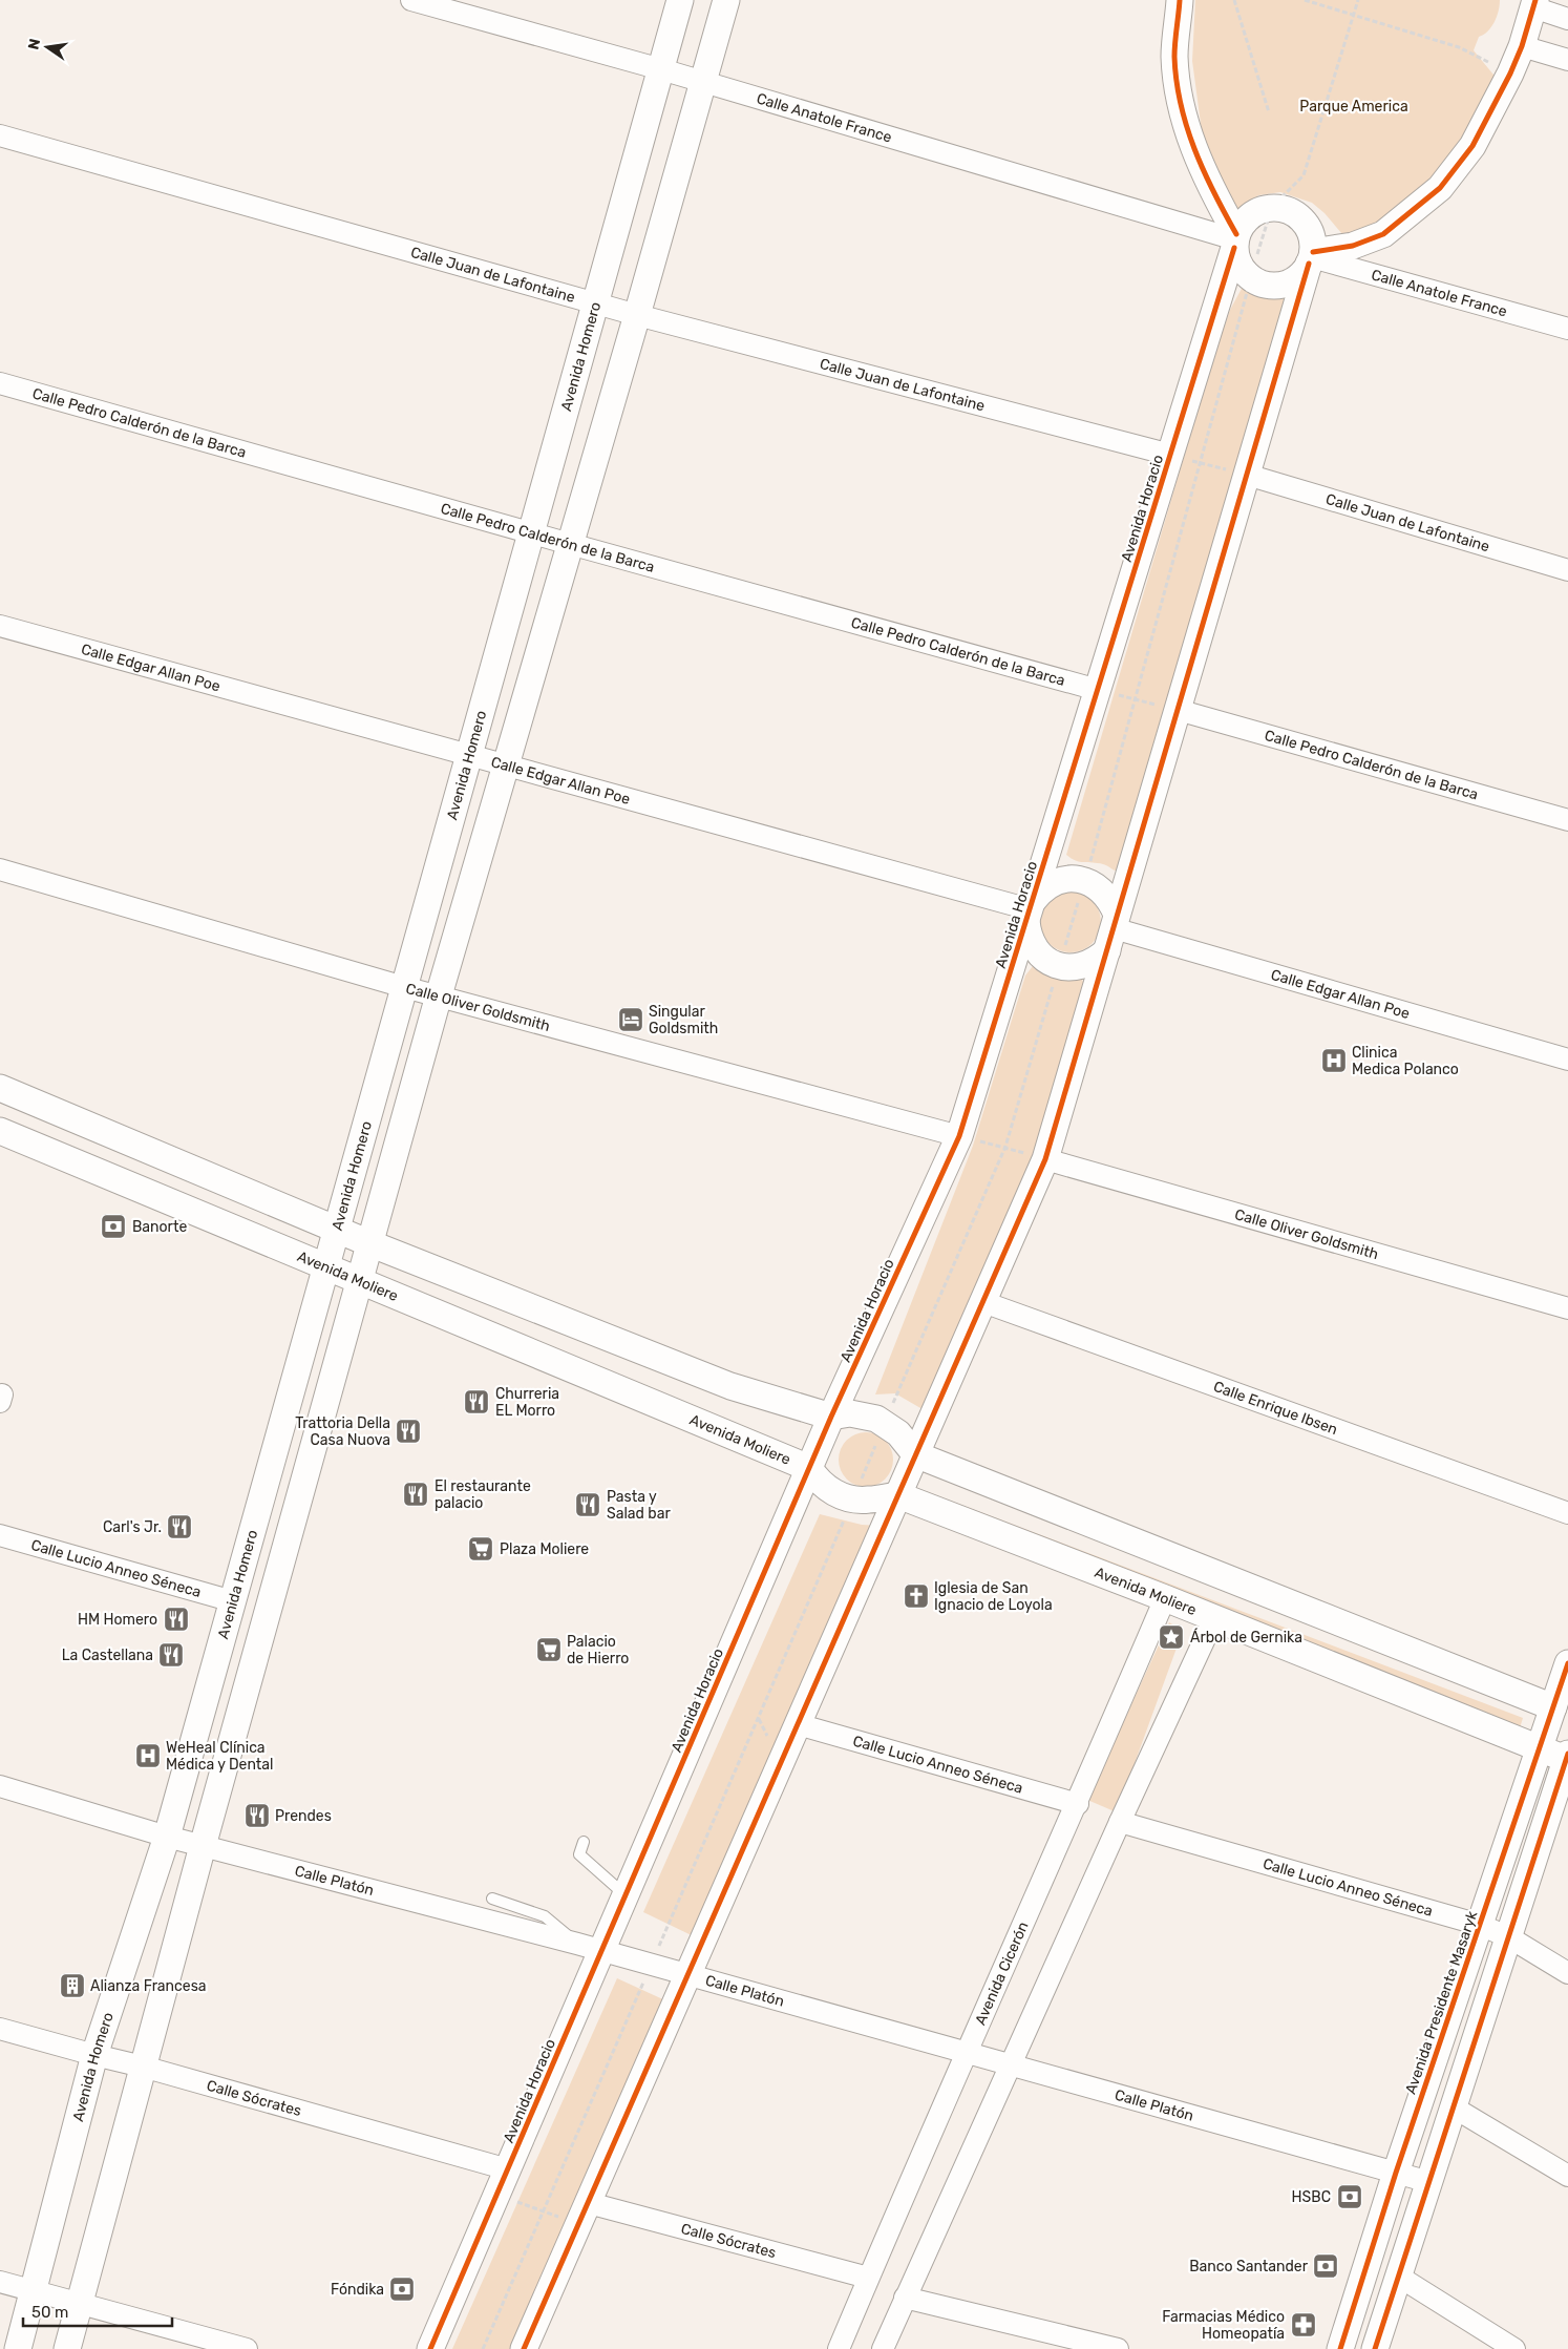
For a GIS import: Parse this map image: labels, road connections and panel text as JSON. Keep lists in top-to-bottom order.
{
  "streets": {
    "street": [
      "Calle Anatole France",
      "Calle Juan de Lafontaine",
      "Avenida Homero",
      "Calle Pedro Calderón de la Barca",
      "Avenida Horacio",
      "Calle Edgar Allan Poe",
      "Calle Oliver Goldsmith",
      "Avenida Moliere",
      "Calle Enrique Ibsen",
      "Calle Lucio Anneo Séneca",
      "Calle Platón",
      "Avenida Cicerón",
      "Avenida Presidente Masaryk",
      "Calle Sócrates"
    ]
  },
  "crossings": [
    ["Calle Anatole France", "Avenida Homero"],
    ["Calle Anatole France", "Avenida Horacio"],
    ["Calle Juan de Lafontaine", "Avenida Homero"],
    ["Calle Juan de Lafontaine", "Avenida Horacio"],
    ["Avenida Homero", "Calle Pedro Calderón de la Barca"],
    ["Avenida Homero", "Calle Edgar Allan Poe"],
    ["Avenida Homero", "Calle Oliver Goldsmith"],
    ["Avenida Homero", "Avenida Moliere"],
    ["Avenida Homero", "Calle Lucio Anneo Séneca"],
    ["Avenida Homero", "Calle Platón"],
    ["Avenida Homero", "Calle Sócrates"],
    ["Calle Pedro Calderón de la Barca", "Avenida Horacio"],
    ["Avenida Horacio", "Calle Edgar Allan Poe"],
    ["Avenida Horacio", "Calle Oliver Goldsmith"],
    ["Avenida Horacio", "Avenida Moliere"],
    ["Avenida Horacio", "Calle Platón"],
    ["Avenida Horacio", "Calle Sócrates"],
    ["Avenida Moliere", "Avenida Cicerón"],
    ["Avenida Moliere", "Avenida Presidente Masaryk"],
    ["Calle Lucio Anneo Séneca", "Avenida Cicerón"],
    ["Calle Lucio Anneo Séneca", "Avenida Presidente Masaryk"],
    ["Calle Platón", "Avenida Cicerón"],
    ["Calle Platón", "Avenida Presidente Masaryk"],
    ["Avenida Cicerón", "Calle Sócrates"]
  ],
  "parks": ["Parque America"],
  "places": {
    "hotel": ["Singular Goldsmith"],
    "hospital": ["Clinica Medica Polanco", "WeHeal Clínica Médica y Dental"],
    "bank": [
      "Banorte",
      "HSBC",
      "Banco Santander",
      "Fóndika"
    ],
    "restaurant": [
      "Churreria EL Morro",
      "Trattoria Della Casa Nuova",
      "El restaurante palacio",
      "Pasta y Salad bar",
      "Carl's Jr.",
      "HM Homero",
      "La Castellana",
      "Prendes"
    ],
    "supermarket": ["Plaza Moliere", "Palacio de Hierro"],
    "church": ["Iglesia de San Ignacio de Loyola"],
    "place": ["Árbol de Gernika"],
    "building": ["Alianza Francesa"],
    "pharmacy": ["Farmacias Médico Homeopatía"]
  },
  "scale_bar": "50 m",
  "north": "left"
}
